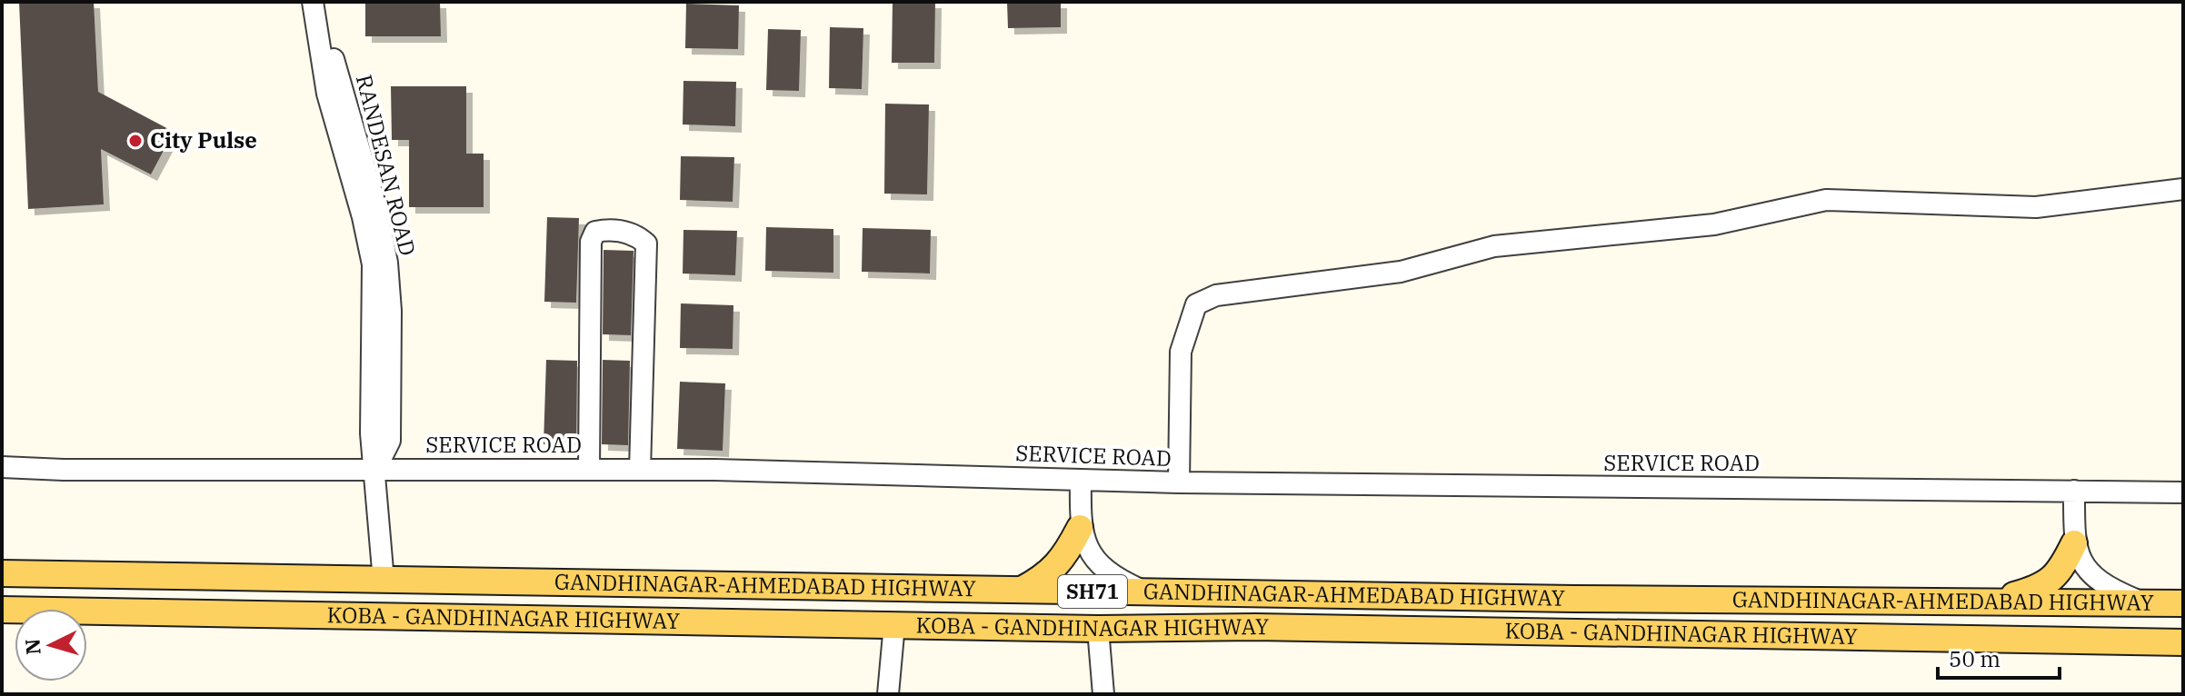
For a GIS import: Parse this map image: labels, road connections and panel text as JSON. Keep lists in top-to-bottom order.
{
  "streets": {
    "main road": ["GANDHINAGAR-AHMEDABAD HIGHWAY", "SH71", "KOBA - GANDHINAGAR HIGHWAY"],
    "street": ["RANDESAN ROAD", "SERVICE ROAD"]
  },
  "crossings": [
    ["RANDESAN ROAD", "SERVICE ROAD"],
    ["RANDESAN ROAD", "GANDHINAGAR-AHMEDABAD HIGHWAY"]
  ],
  "places": ["City Pulse"],
  "scale_bar": "50 m",
  "north": "left"
}
